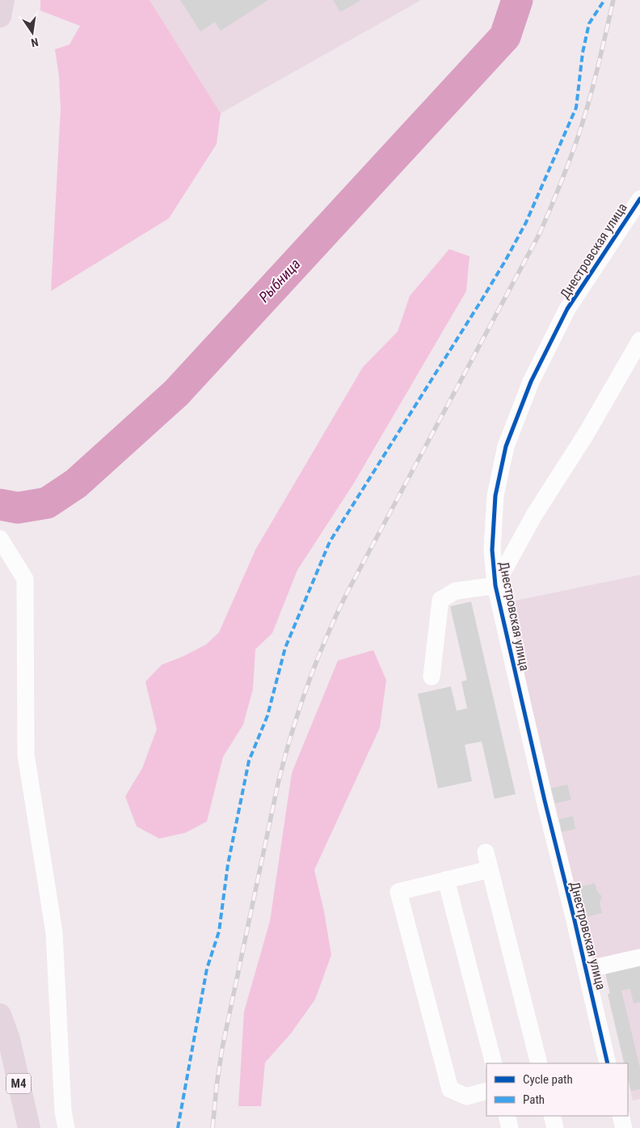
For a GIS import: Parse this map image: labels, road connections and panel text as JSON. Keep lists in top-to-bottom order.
{
  "streets": {
    "highway": ["M4"],
    "street": ["Днестровская улица"]
  },
  "water": ["Рыбница"],
  "legend": ["Cycle path", "Path"],
  "north": "bottom"
}
